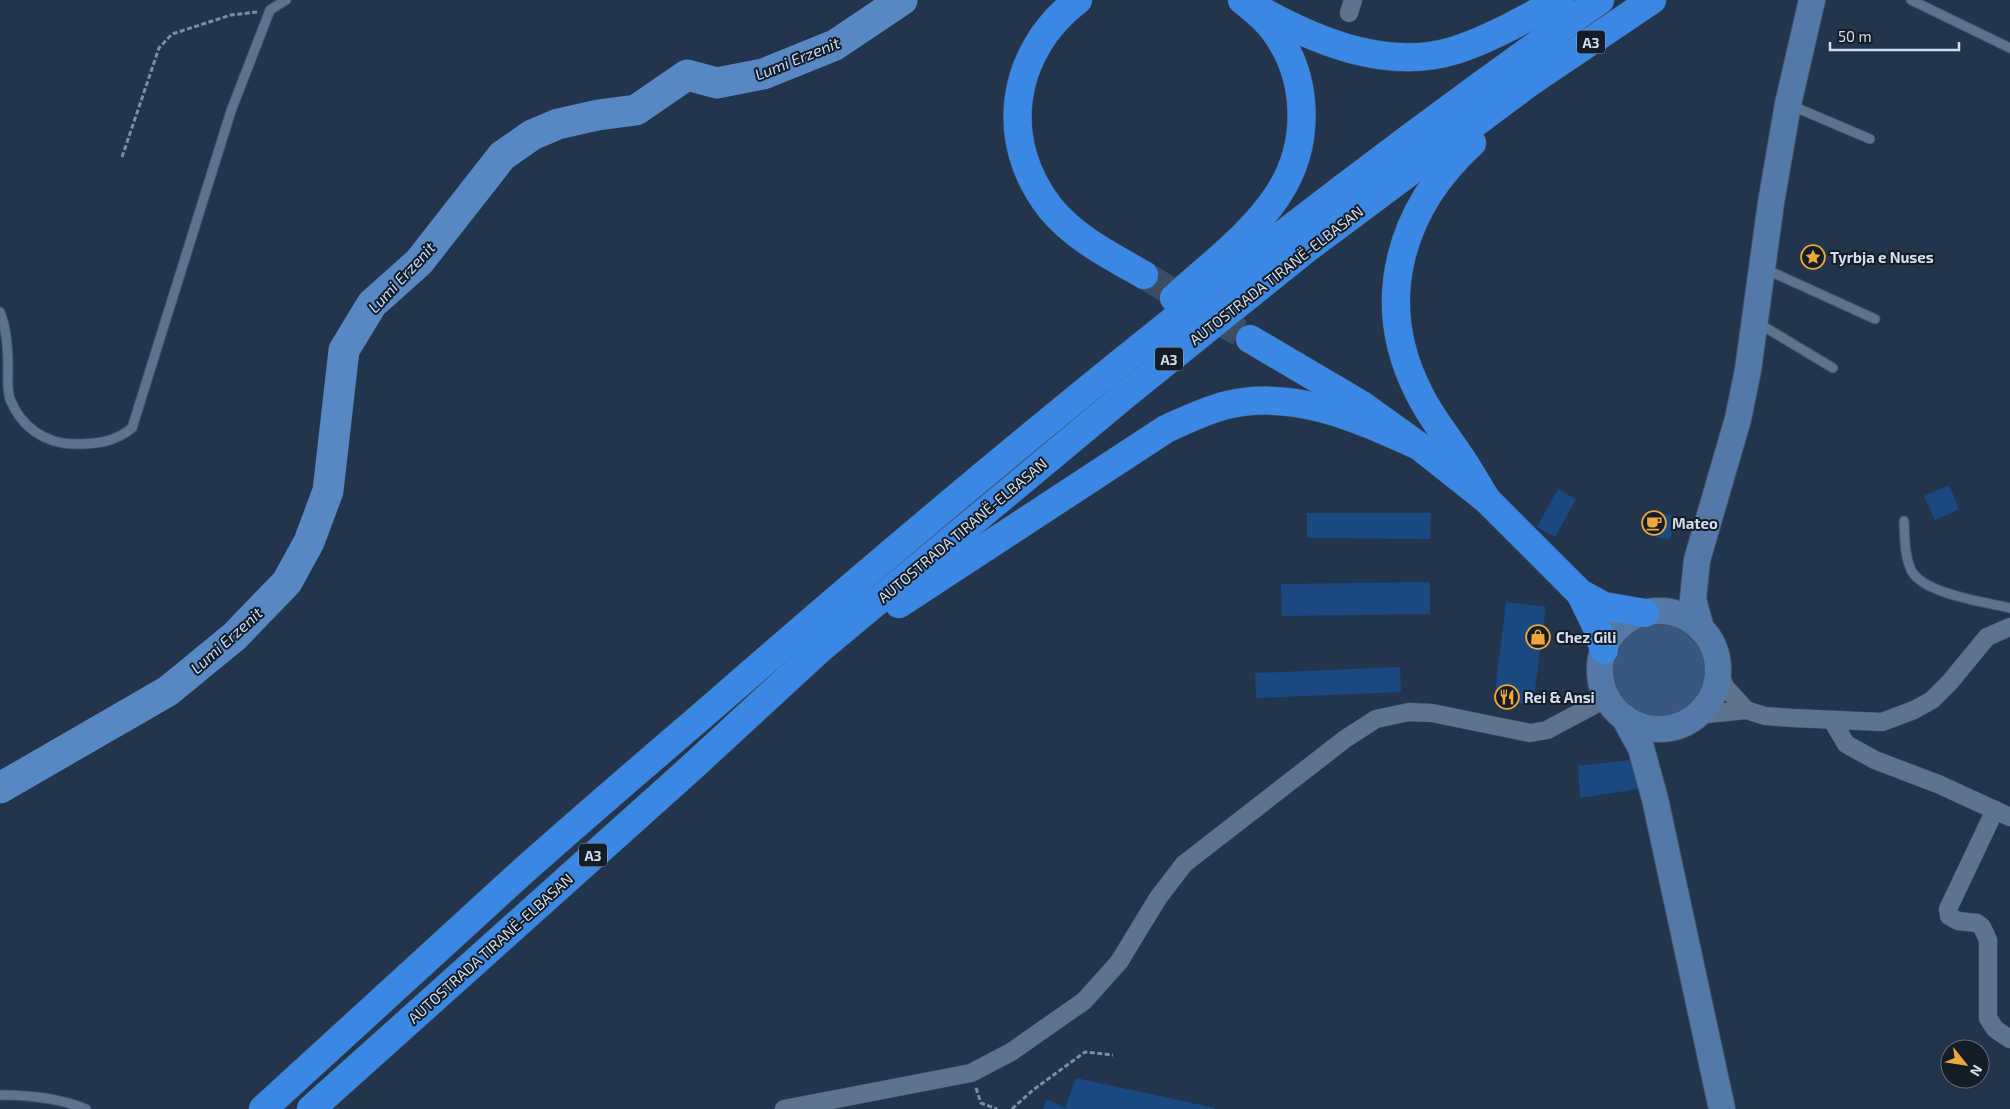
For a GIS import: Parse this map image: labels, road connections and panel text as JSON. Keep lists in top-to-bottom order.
{
  "streets": {
    "highway": ["A3", "AUTOSTRADA TIRANË-ELBASAN"]
  },
  "water": ["Lumi Erzenit"],
  "places": {
    "place": ["Tyrbja e Nuses"],
    "cafe": ["Mateo"],
    "shop": ["Chez Gili"],
    "restaurant": ["Rei & Ansi"]
  },
  "scale_bar": "50 m",
  "north": "bottom right"
}
